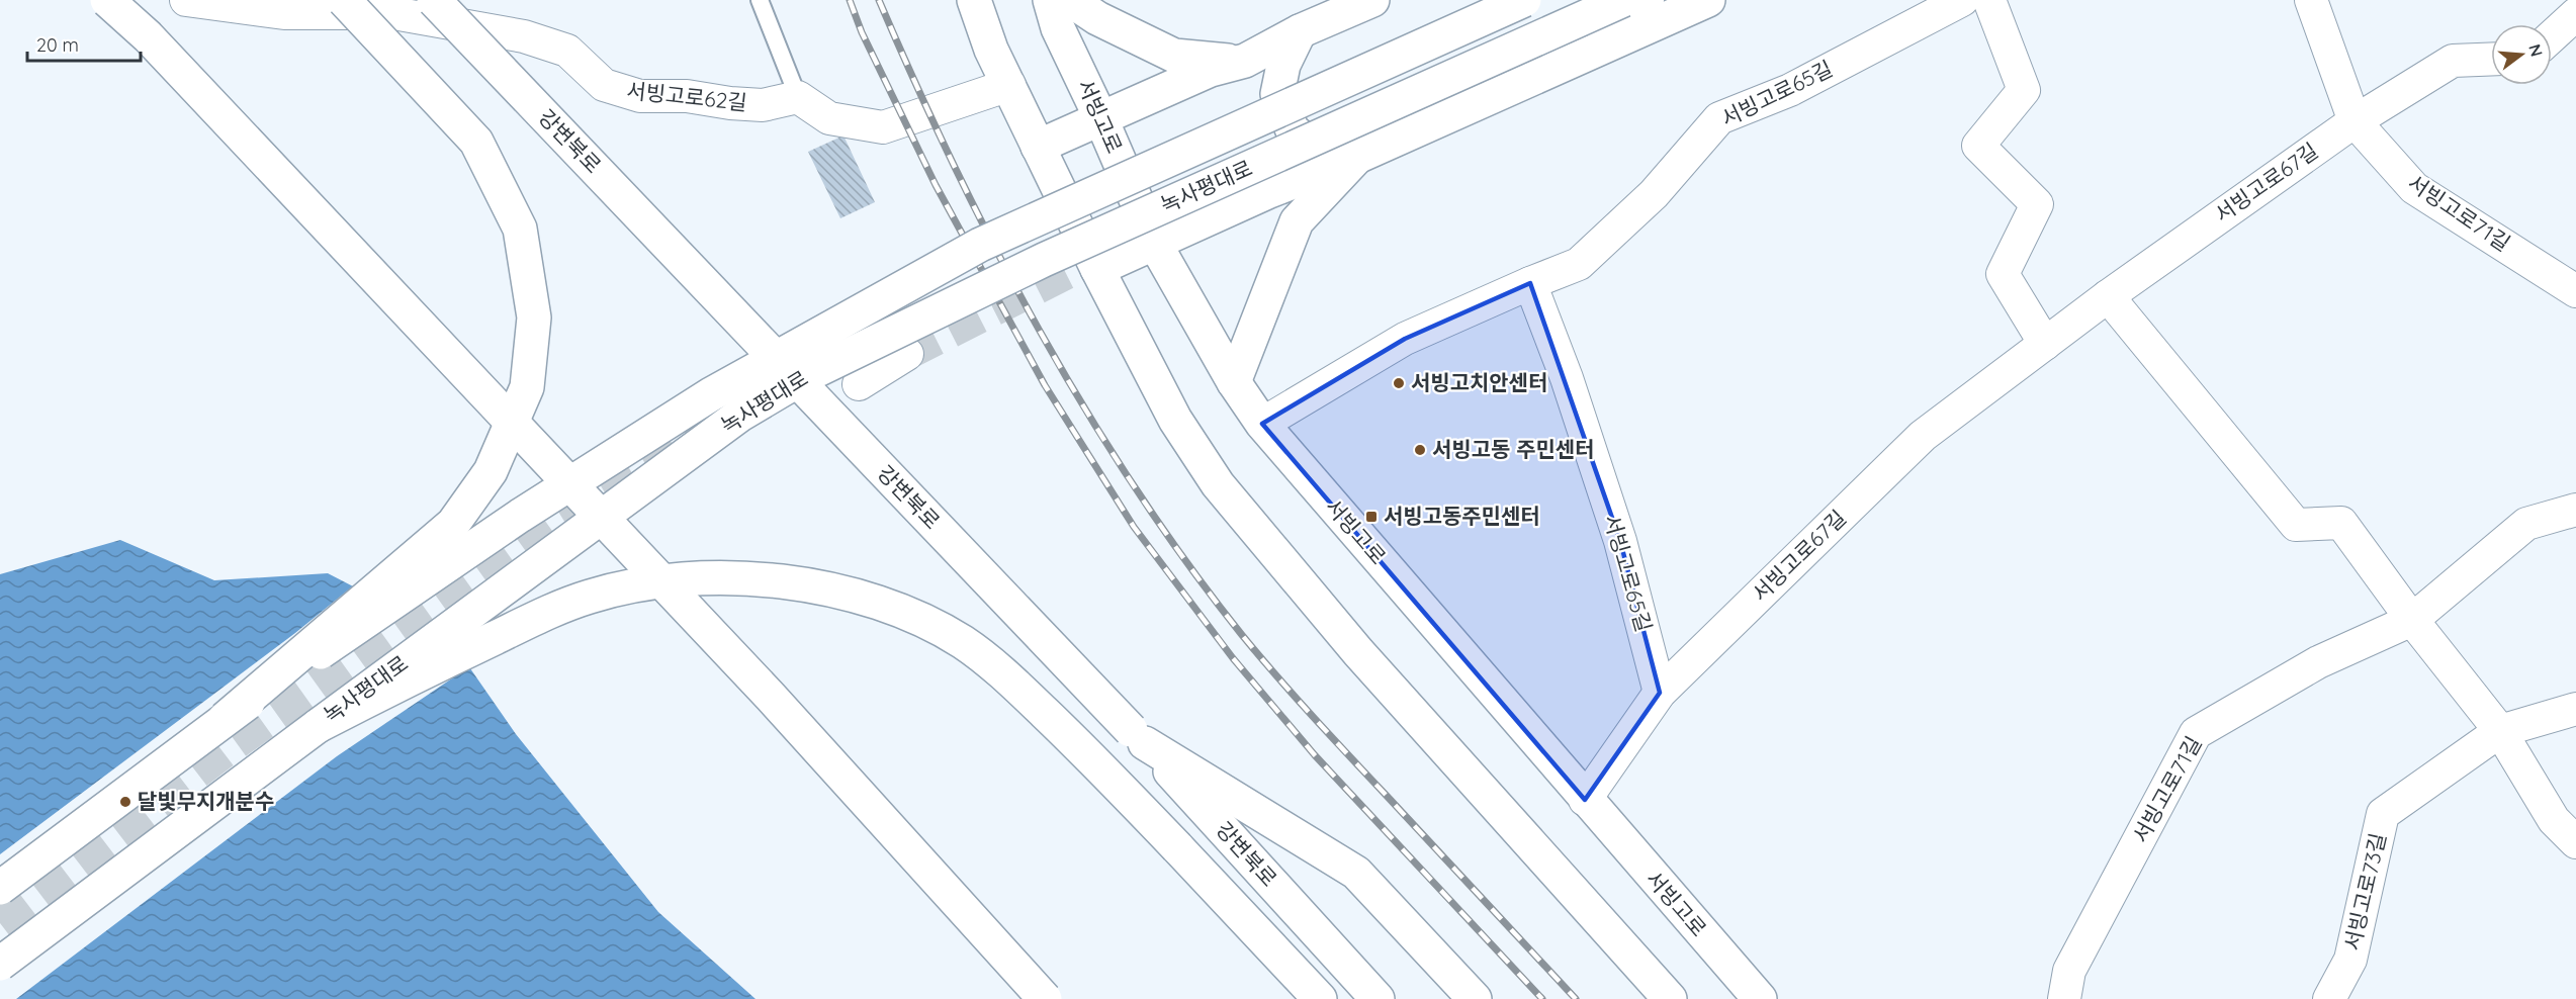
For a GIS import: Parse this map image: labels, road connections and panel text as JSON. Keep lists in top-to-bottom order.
{
  "streets": {
    "main road": ["서빙고로", "강변북로", "녹사평대로"],
    "street": [
      "서빙고로65길",
      "서빙고로62길",
      "서빙고로67길",
      "서빙고로71길",
      "서빙고로73길"
    ]
  },
  "crossings": [
    ["서빙고로65길", "서빙고로"],
    ["서빙고로65길", "서빙고로67길"],
    ["서빙고로", "서빙고로67길"],
    ["서빙고로67길", "서빙고로71길"]
  ],
  "places": {
    "other": ["서빙고치안센터", "서빙고동 주민센터", "달빛무지개분수"],
    "transit": ["서빙고동주민센터"]
  },
  "scale_bar": "20 m",
  "north": "right"
}
